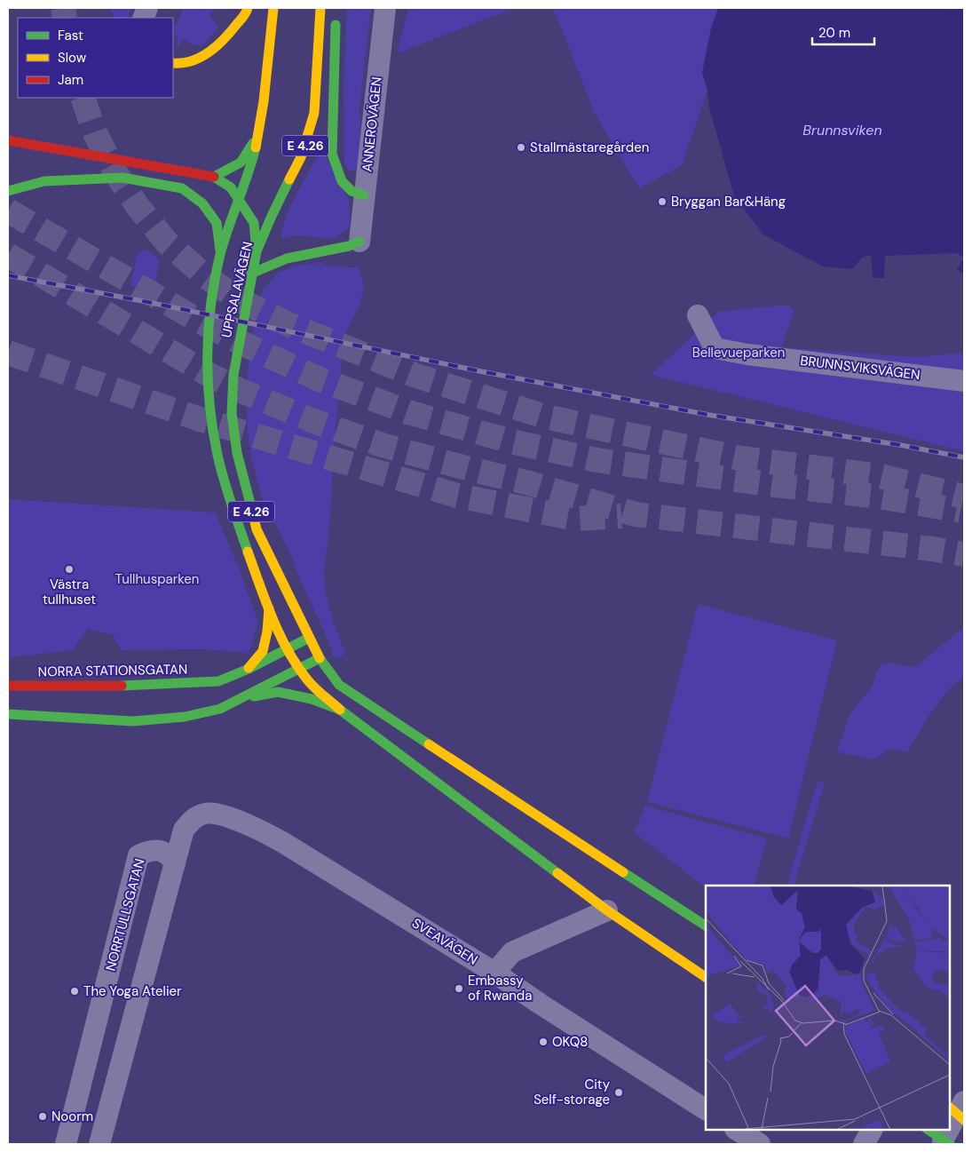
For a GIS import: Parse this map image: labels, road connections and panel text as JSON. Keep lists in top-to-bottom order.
{
  "streets": {
    "main road": ["E 4.26", "UPPSALAVÄGEN", "NORRA STATIONSGATAN"],
    "street": [
      "ANNEROVÄGEN",
      "BRUNNSVIKSVÄGEN",
      "NORRTULLSGATAN",
      "SVEAVÄGEN"
    ]
  },
  "crossings": [
    ["E 4.26", "UPPSALAVÄGEN"],
    ["E 4.26", "NORRA STATIONSGATAN"],
    ["UPPSALAVÄGEN", "NORRA STATIONSGATAN"],
    ["NORRTULLSGATAN", "SVEAVÄGEN"]
  ],
  "water": ["Brunnsviken"],
  "parks": ["Bellevueparken", "Tullhusparken"],
  "places": [
    "Stallmästaregården",
    "Bryggan Bar&Häng",
    "Västra tullhuset",
    "Embassy of Rwanda",
    "The Yoga Atelier",
    "OKQ8",
    "City Self-storage",
    "Noorm"
  ],
  "legend": ["Fast", "Slow", "Jam"],
  "scale_bar": "20 m"
}
